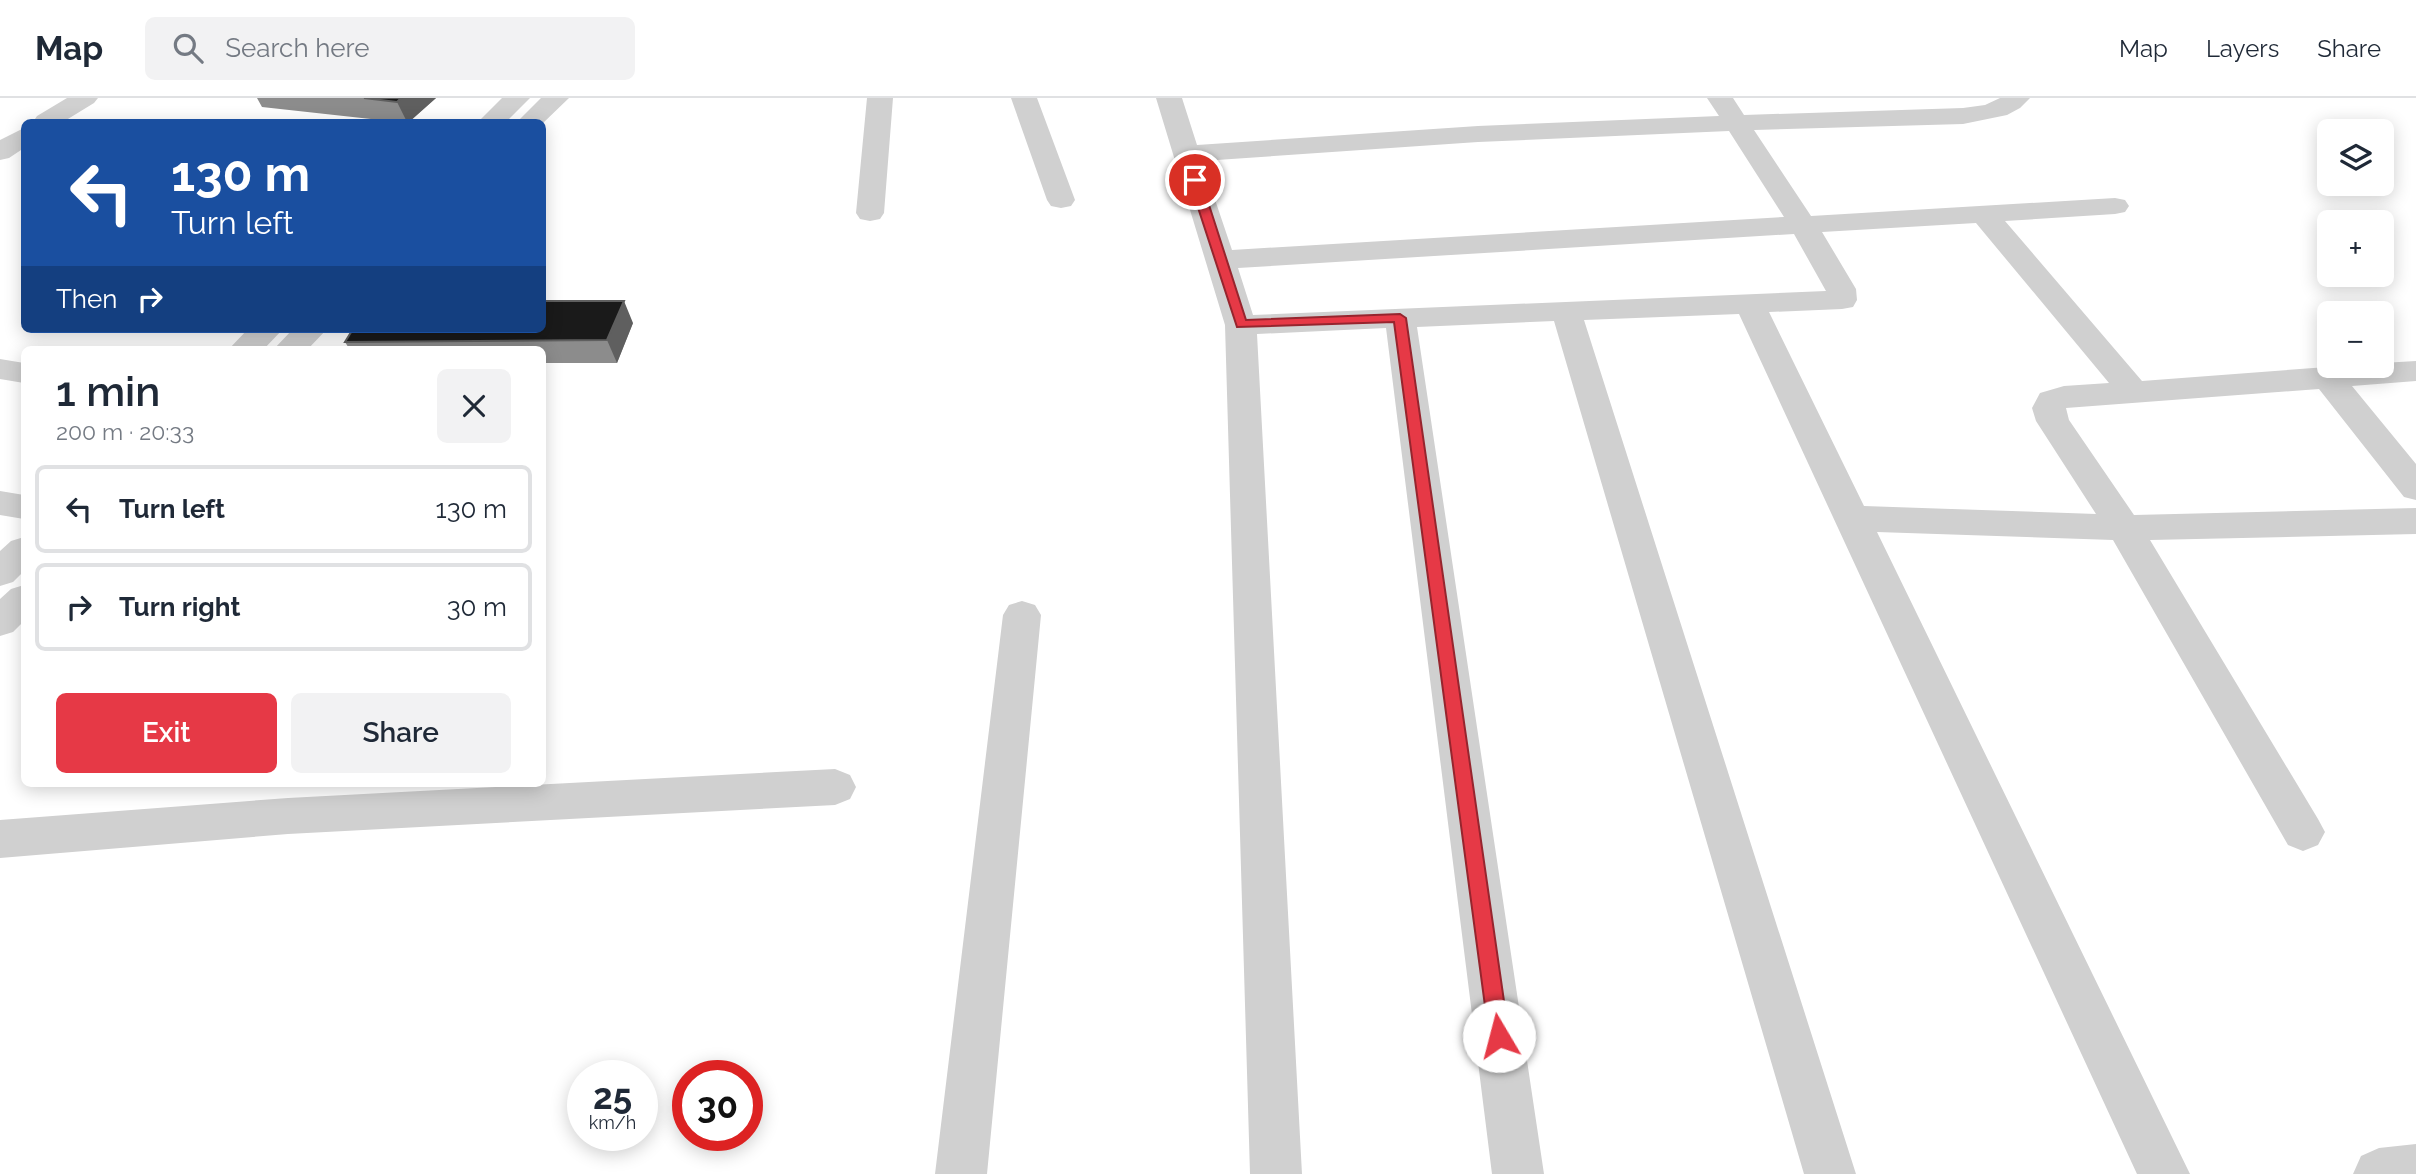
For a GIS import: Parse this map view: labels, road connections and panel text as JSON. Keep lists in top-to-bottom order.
{
  "page": {
    "header": "Map",
    "search": "Search here",
    "nav": ["Map", "Layers", "Share"],
    "map_buttons": ["+", "−"],
    "turn": ["130 m", "Turn left"],
    "then": "Then",
    "heading": ["1 min", "200 m · 20:33"],
    "list": [
      {
        "name": "Turn left",
        "value": "130 m"
      },
      {
        "name": "Turn right",
        "value": "30 m"
      }
    ],
    "buttons": ["Exit", "Share"],
    "speed": "25 km/h",
    "limit": "30"
  }
}
